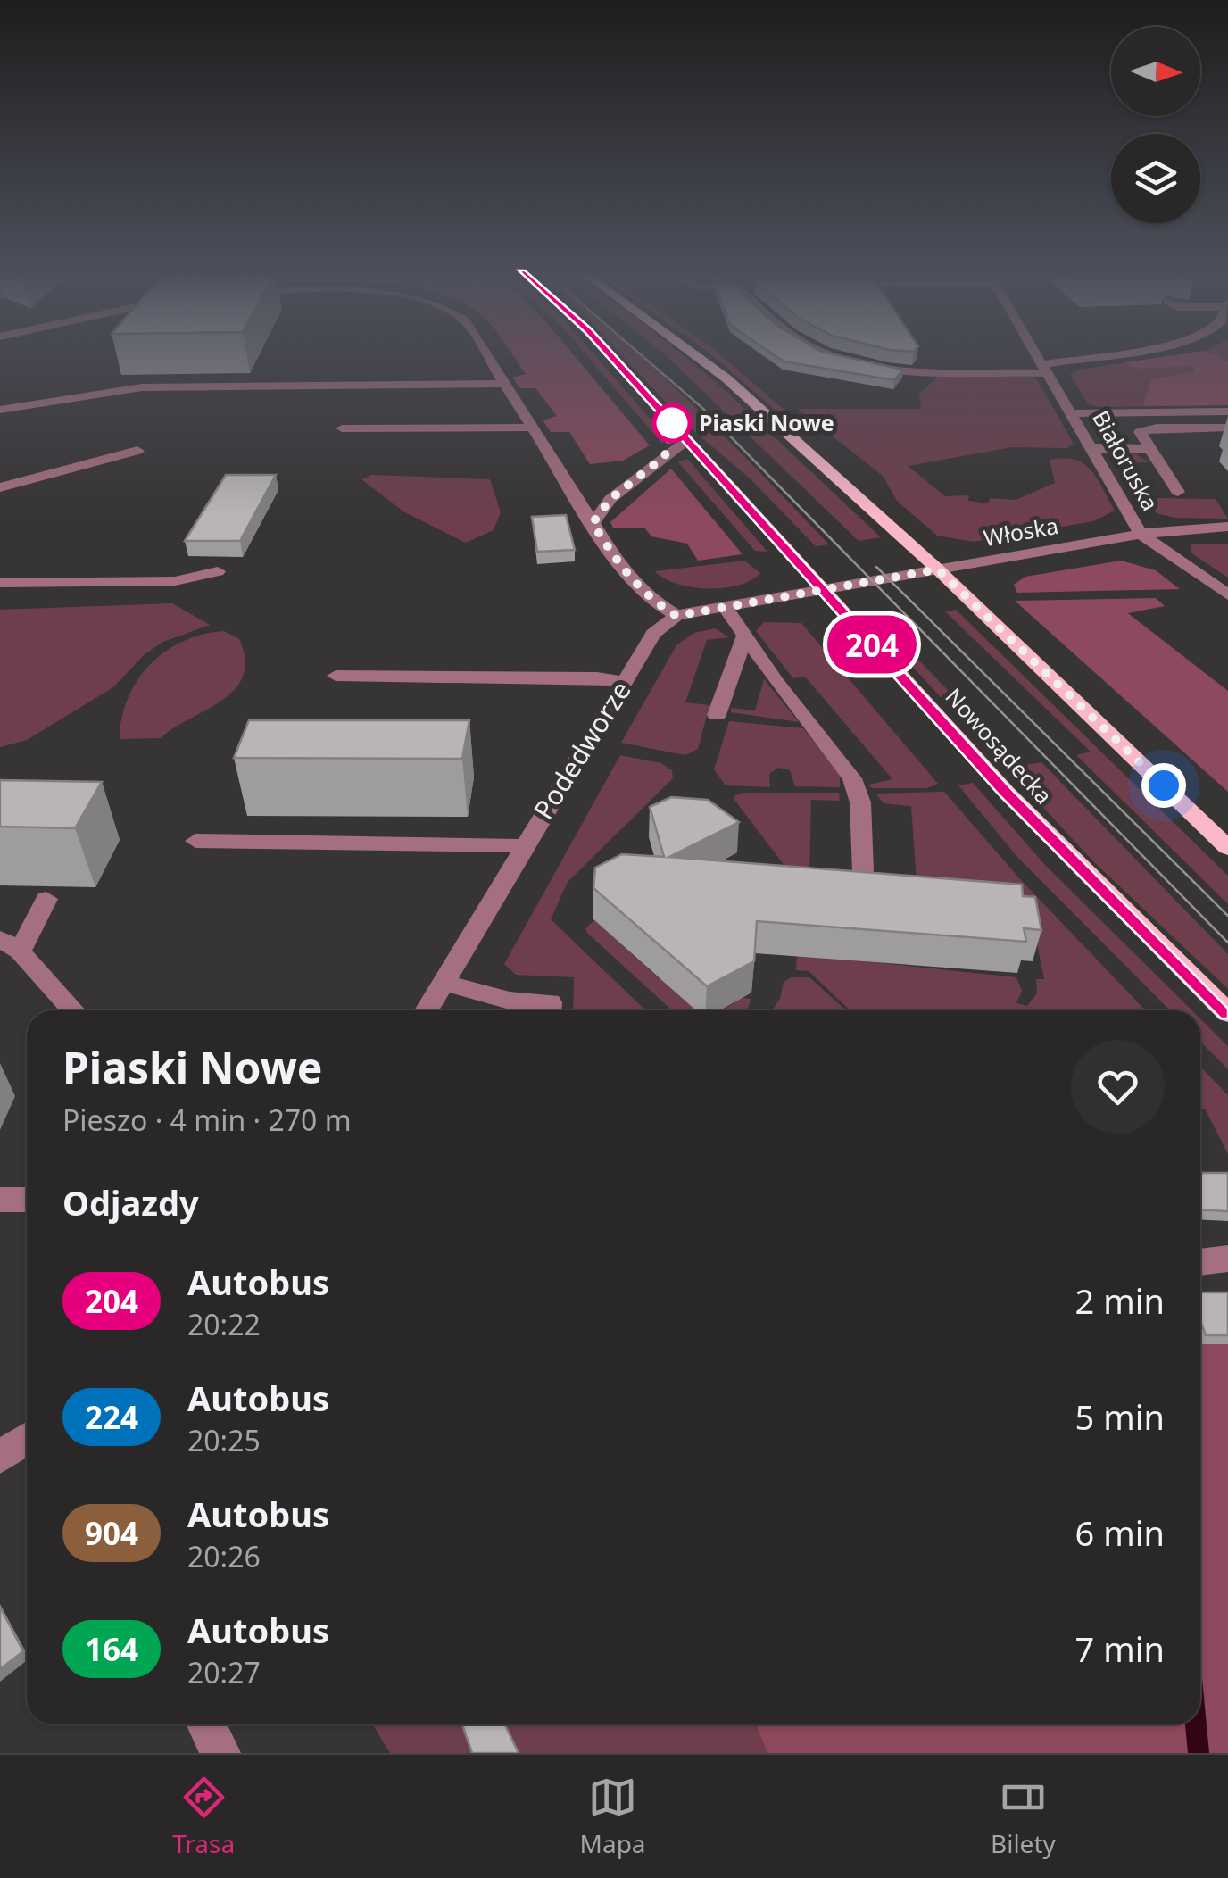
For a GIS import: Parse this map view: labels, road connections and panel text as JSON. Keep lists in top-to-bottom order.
{
  "streets": {
    "main road": ["Nowosądecka"],
    "street": ["Białoruska", "Włoska", "Podedworze"]
  },
  "crossings": [
    ["Białoruska", "Włoska"],
    ["Włoska", "Nowosądecka"]
  ],
  "places": ["Piaski Nowe"],
  "lines": ["bus line 204"],
  "north": "right",
  "page": {
    "on_map": "204",
    "heading": [
      ["Piaski Nowe", "Pieszo · 4 min · 270 m"],
      "Odjazdy"
    ],
    "list": [
      {
        "mark": "204",
        "name": "Autobus",
        "note": "20:22",
        "value": "2 min"
      },
      {
        "mark": "224",
        "name": "Autobus",
        "note": "20:25",
        "value": "5 min"
      },
      {
        "mark": "904",
        "name": "Autobus",
        "note": "20:26",
        "value": "6 min"
      },
      {
        "mark": "164",
        "name": "Autobus",
        "note": "20:27",
        "value": "7 min"
      }
    ],
    "tabs": ["Trasa", "Mapa", "Bilety"]
  }
}
